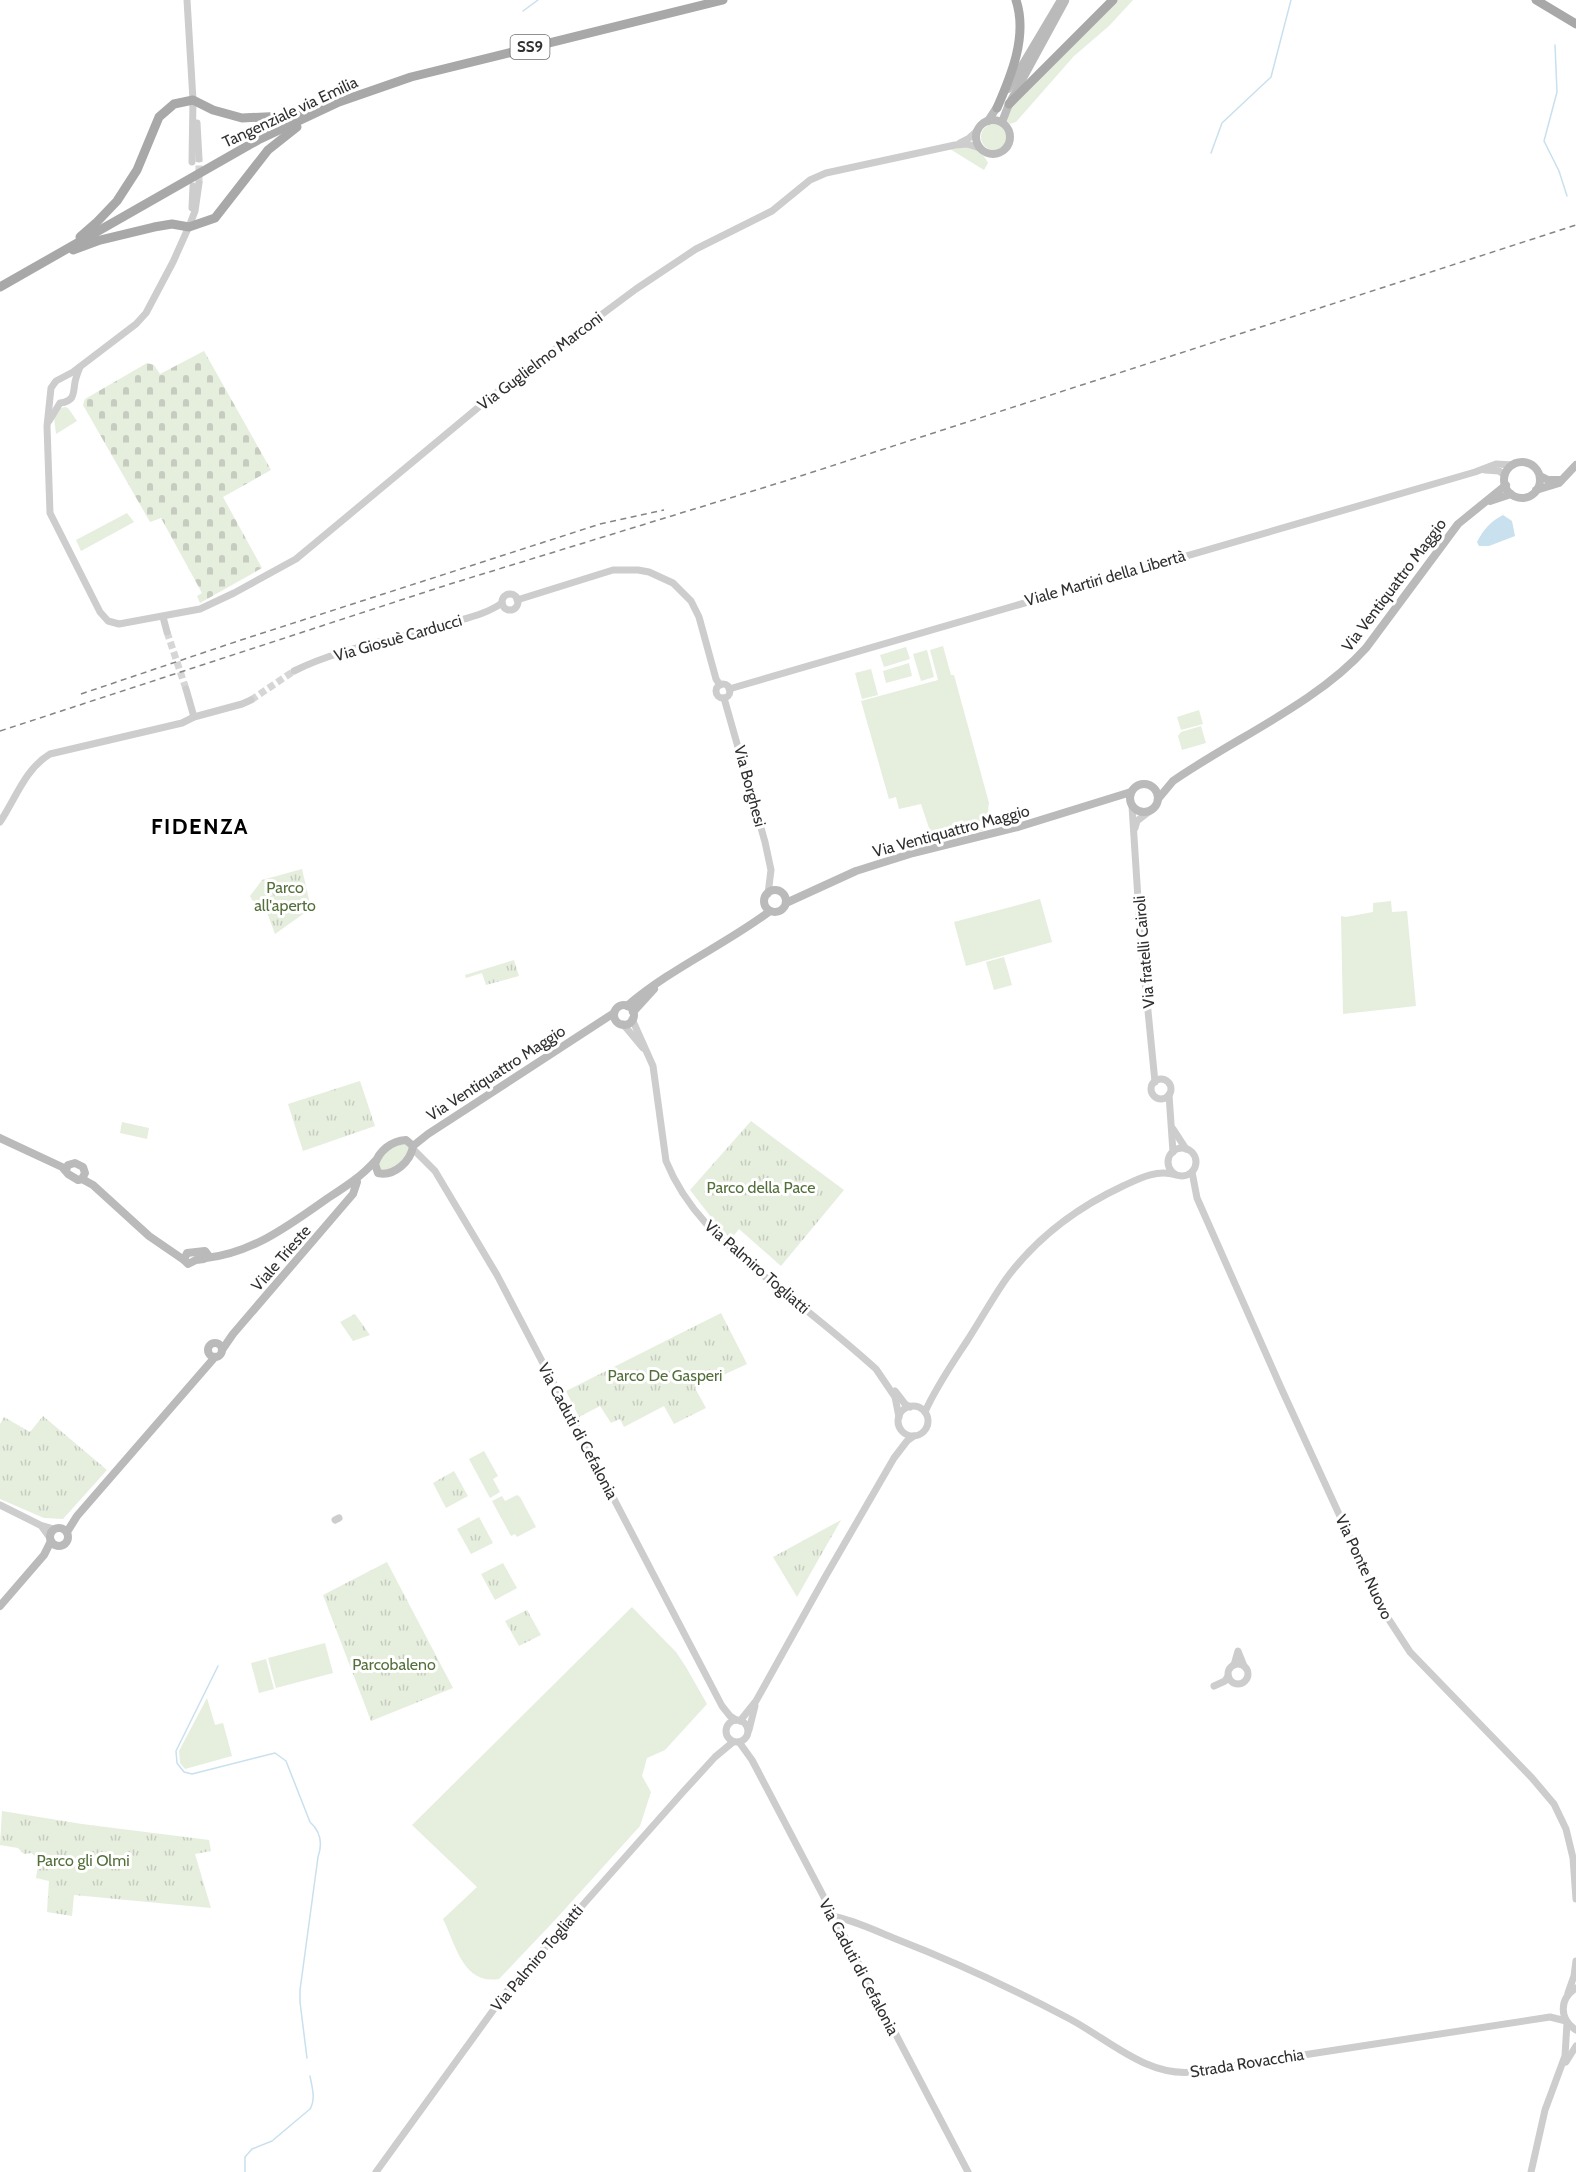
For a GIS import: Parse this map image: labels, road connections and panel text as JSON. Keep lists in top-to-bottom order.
{
  "streets": {
    "main road": [
      "SS9",
      "Tangenziale via Emilia",
      "Via Ventiquattro Maggio",
      "Viale Trieste"
    ],
    "street": [
      "Via Guglielmo Marconi",
      "Viale Martiri della Libertà",
      "Via Giosuè Carducci",
      "Via Borghesi",
      "Via fratelli Cairoli",
      "Via Palmiro Togliatti",
      "Via Caduti di Cefalonia",
      "Via Ponte Nuovo",
      "Strada Rovacchia"
    ]
  },
  "crossings": [
    ["Viale Martiri della Libertà", "Via Ventiquattro Maggio"],
    ["Viale Martiri della Libertà", "Via Borghesi"],
    ["Via Ventiquattro Maggio", "Via Borghesi"],
    ["Via Ventiquattro Maggio", "Via fratelli Cairoli"],
    ["Via Ventiquattro Maggio", "Via Palmiro Togliatti"],
    ["Via Ventiquattro Maggio", "Via Caduti di Cefalonia"],
    ["Via fratelli Cairoli", "Via Ponte Nuovo"],
    ["Via Palmiro Togliatti", "Via Caduti di Cefalonia"],
    ["Via Caduti di Cefalonia", "Strada Rovacchia"]
  ],
  "districts": ["FIDENZA"],
  "parks": [
    "Parco all'aperto",
    "Parco della Pace",
    "Parco De Gasperi",
    "Parcobaleno",
    "Parco gli Olmi"
  ]
}
